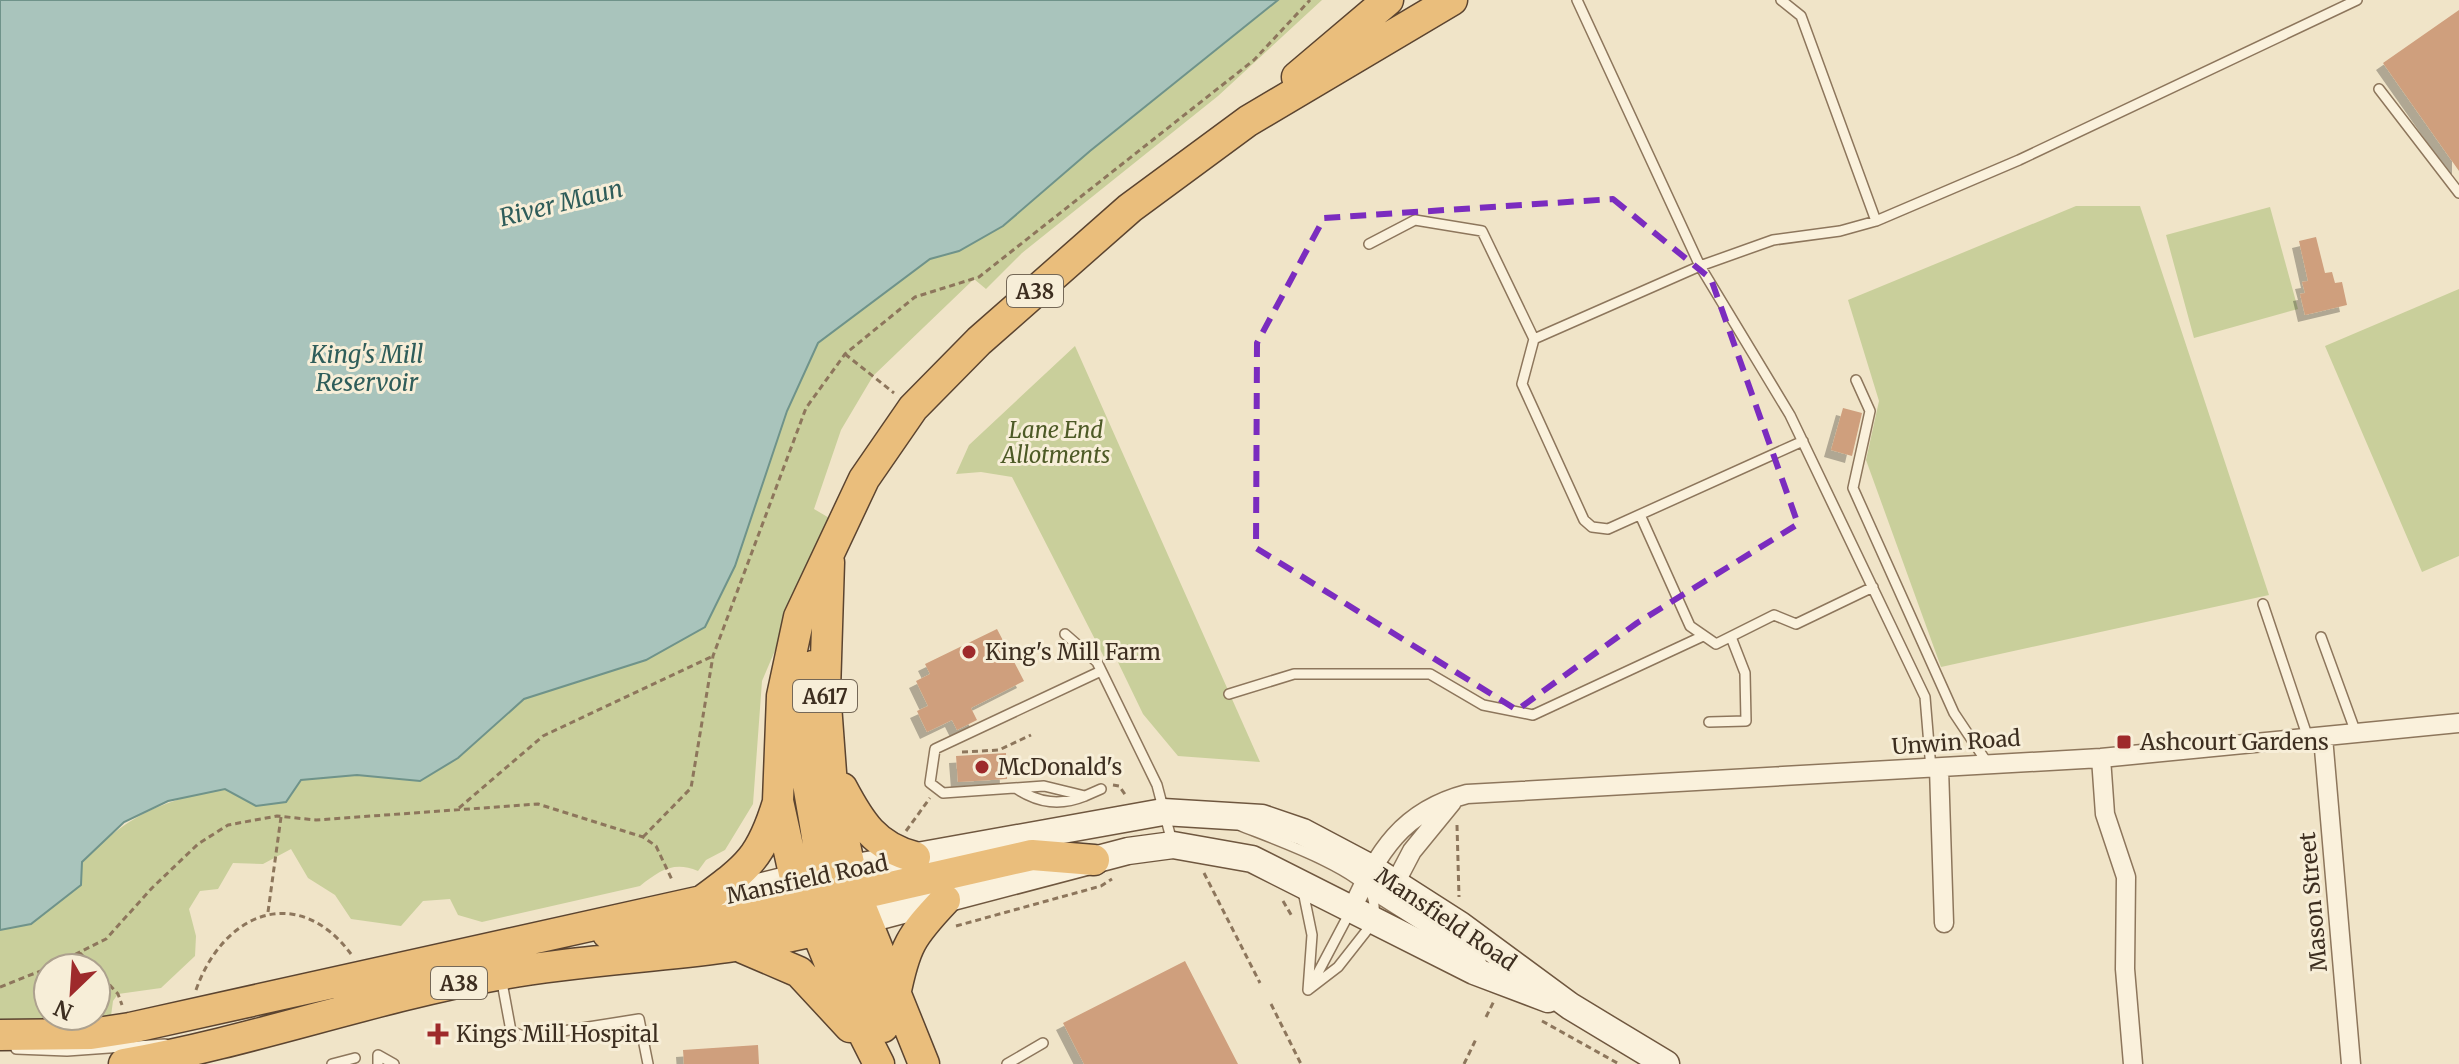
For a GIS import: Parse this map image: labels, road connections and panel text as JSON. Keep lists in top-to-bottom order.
{
  "streets": {
    "highway": ["A38", "A617", "Mansfield Road"],
    "street": ["Unwin Road", "Mason Street"]
  },
  "crossings": [
    ["A38", "A617"],
    ["A617", "Mansfield Road"],
    ["Unwin Road", "Mansfield Road"],
    ["Unwin Road", "Mason Street"]
  ],
  "water": ["River Maun", "King's Mill Reservoir"],
  "parks": ["Lane End Allotments"],
  "places": {
    "other": ["King's Mill Farm", "McDonald's"],
    "transit": ["Ashcourt Gardens"],
    "health": ["Kings Mill Hospital"]
  },
  "north": "bottom left"
}
